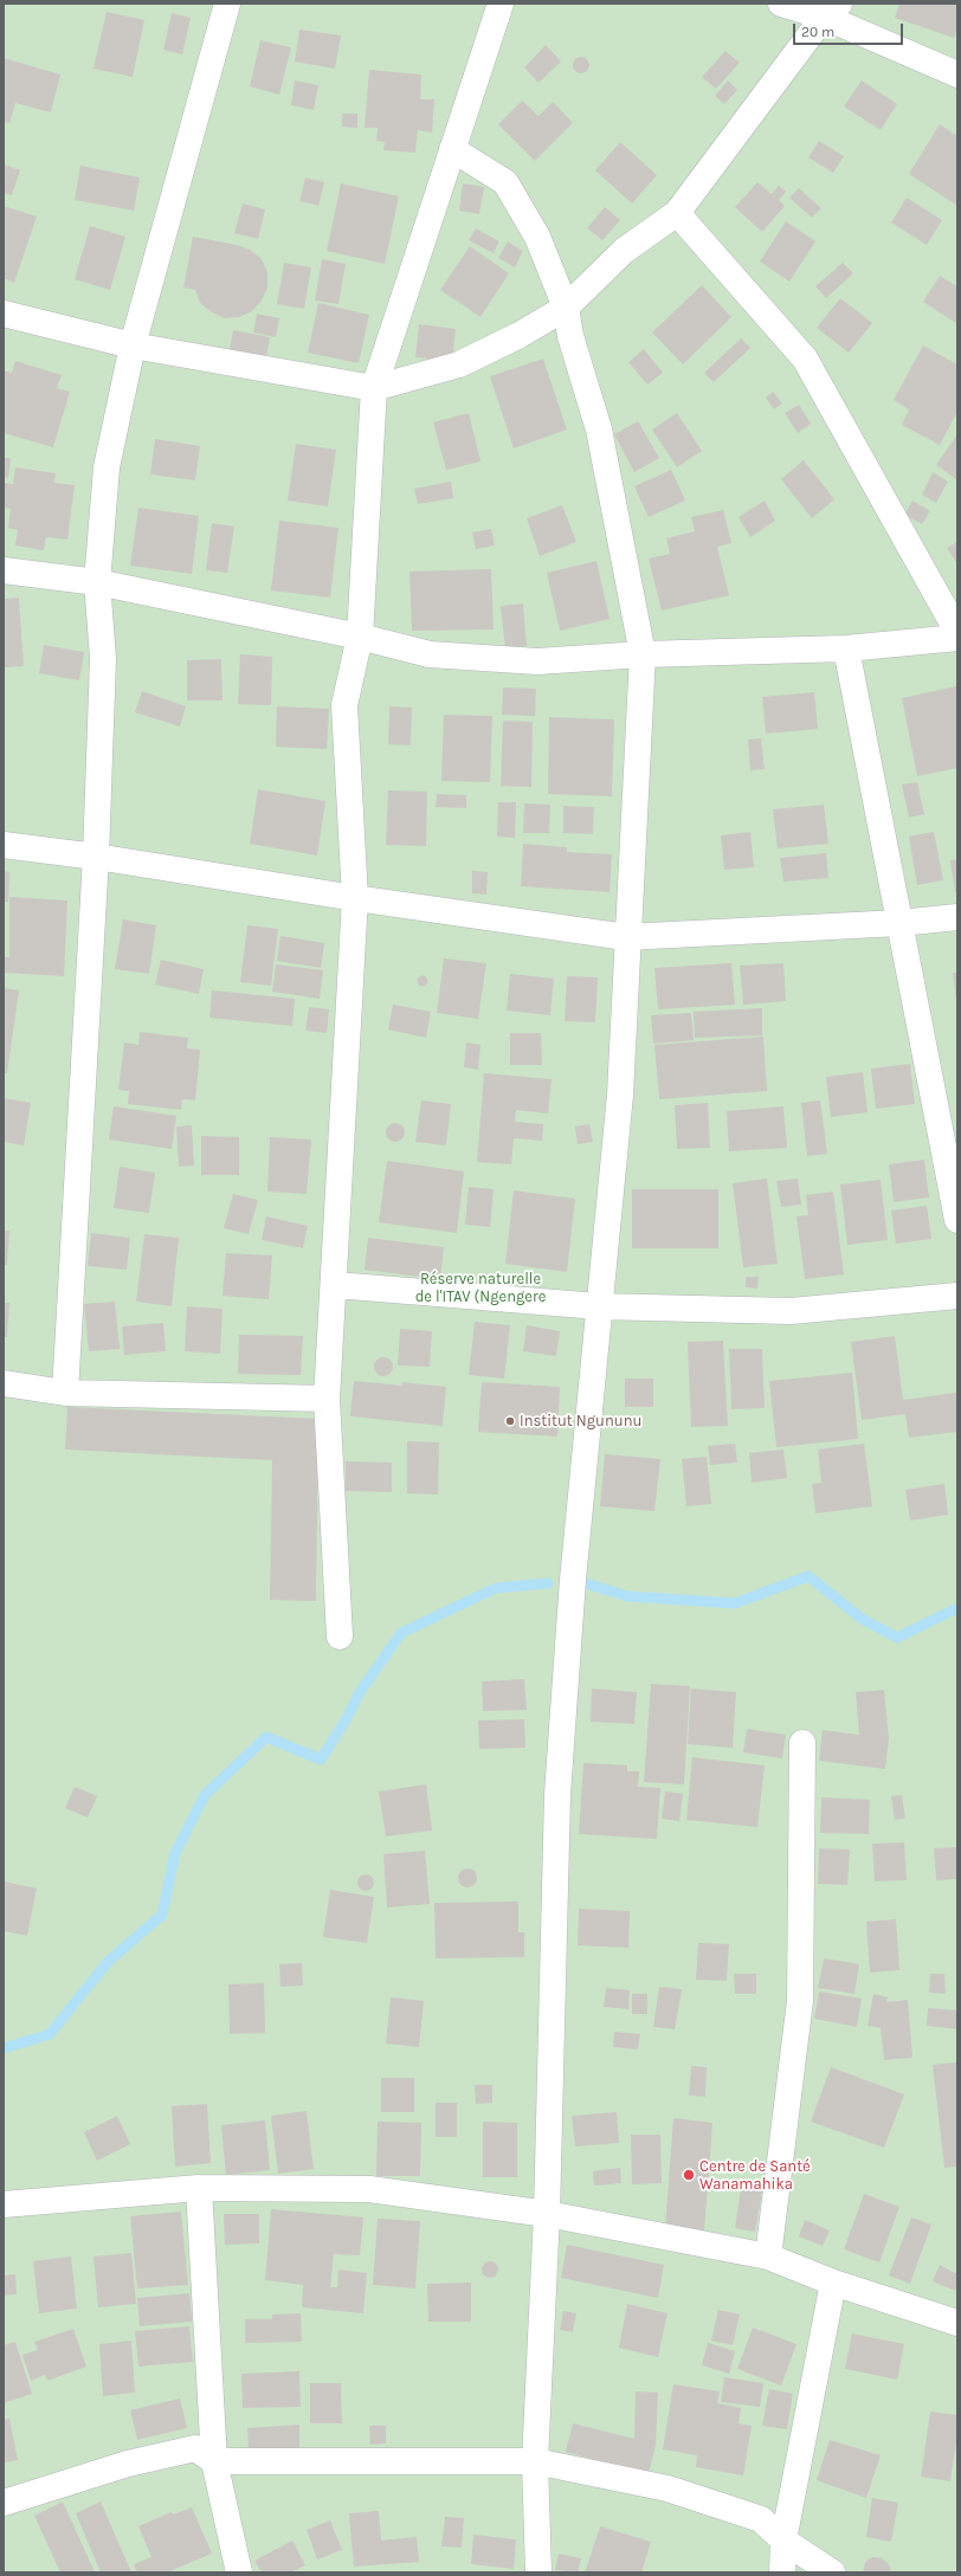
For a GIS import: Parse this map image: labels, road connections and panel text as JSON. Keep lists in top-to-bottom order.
{
  "parks": ["Réserve naturelle de l'ITAV (Ngengere"],
  "places": ["Institut Ngununu", "Centre de Santé Wanamahika"],
  "scale_bar": "20 m"
}
